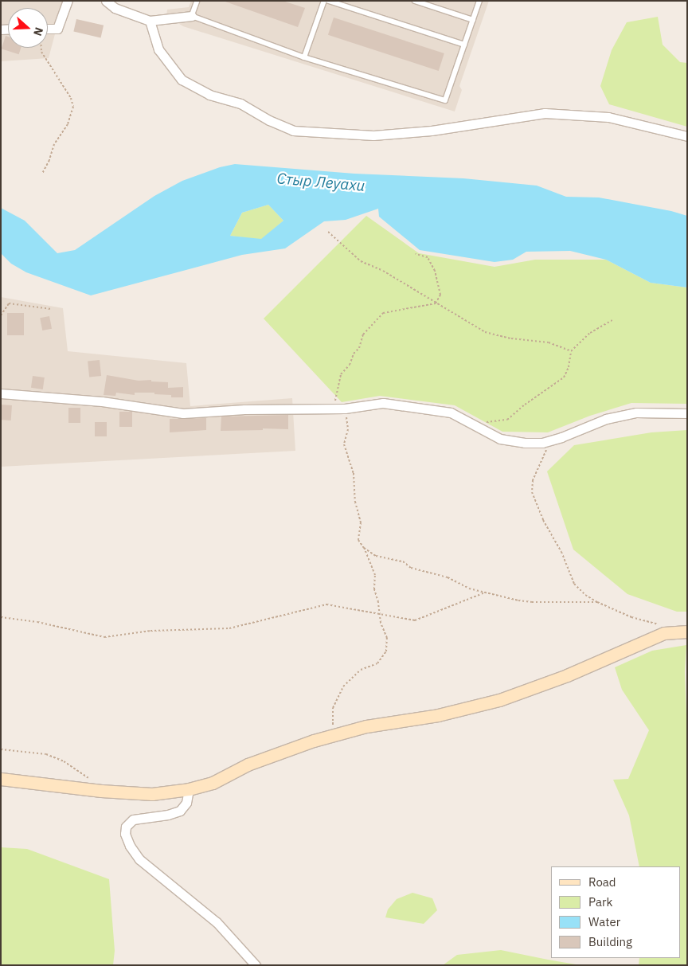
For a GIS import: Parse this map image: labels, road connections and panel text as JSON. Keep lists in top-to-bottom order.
{
  "water": ["Стыр Леуахи"],
  "legend": [
    "Road",
    "Park",
    "Water",
    "Building"
  ],
  "north": "right"
}
